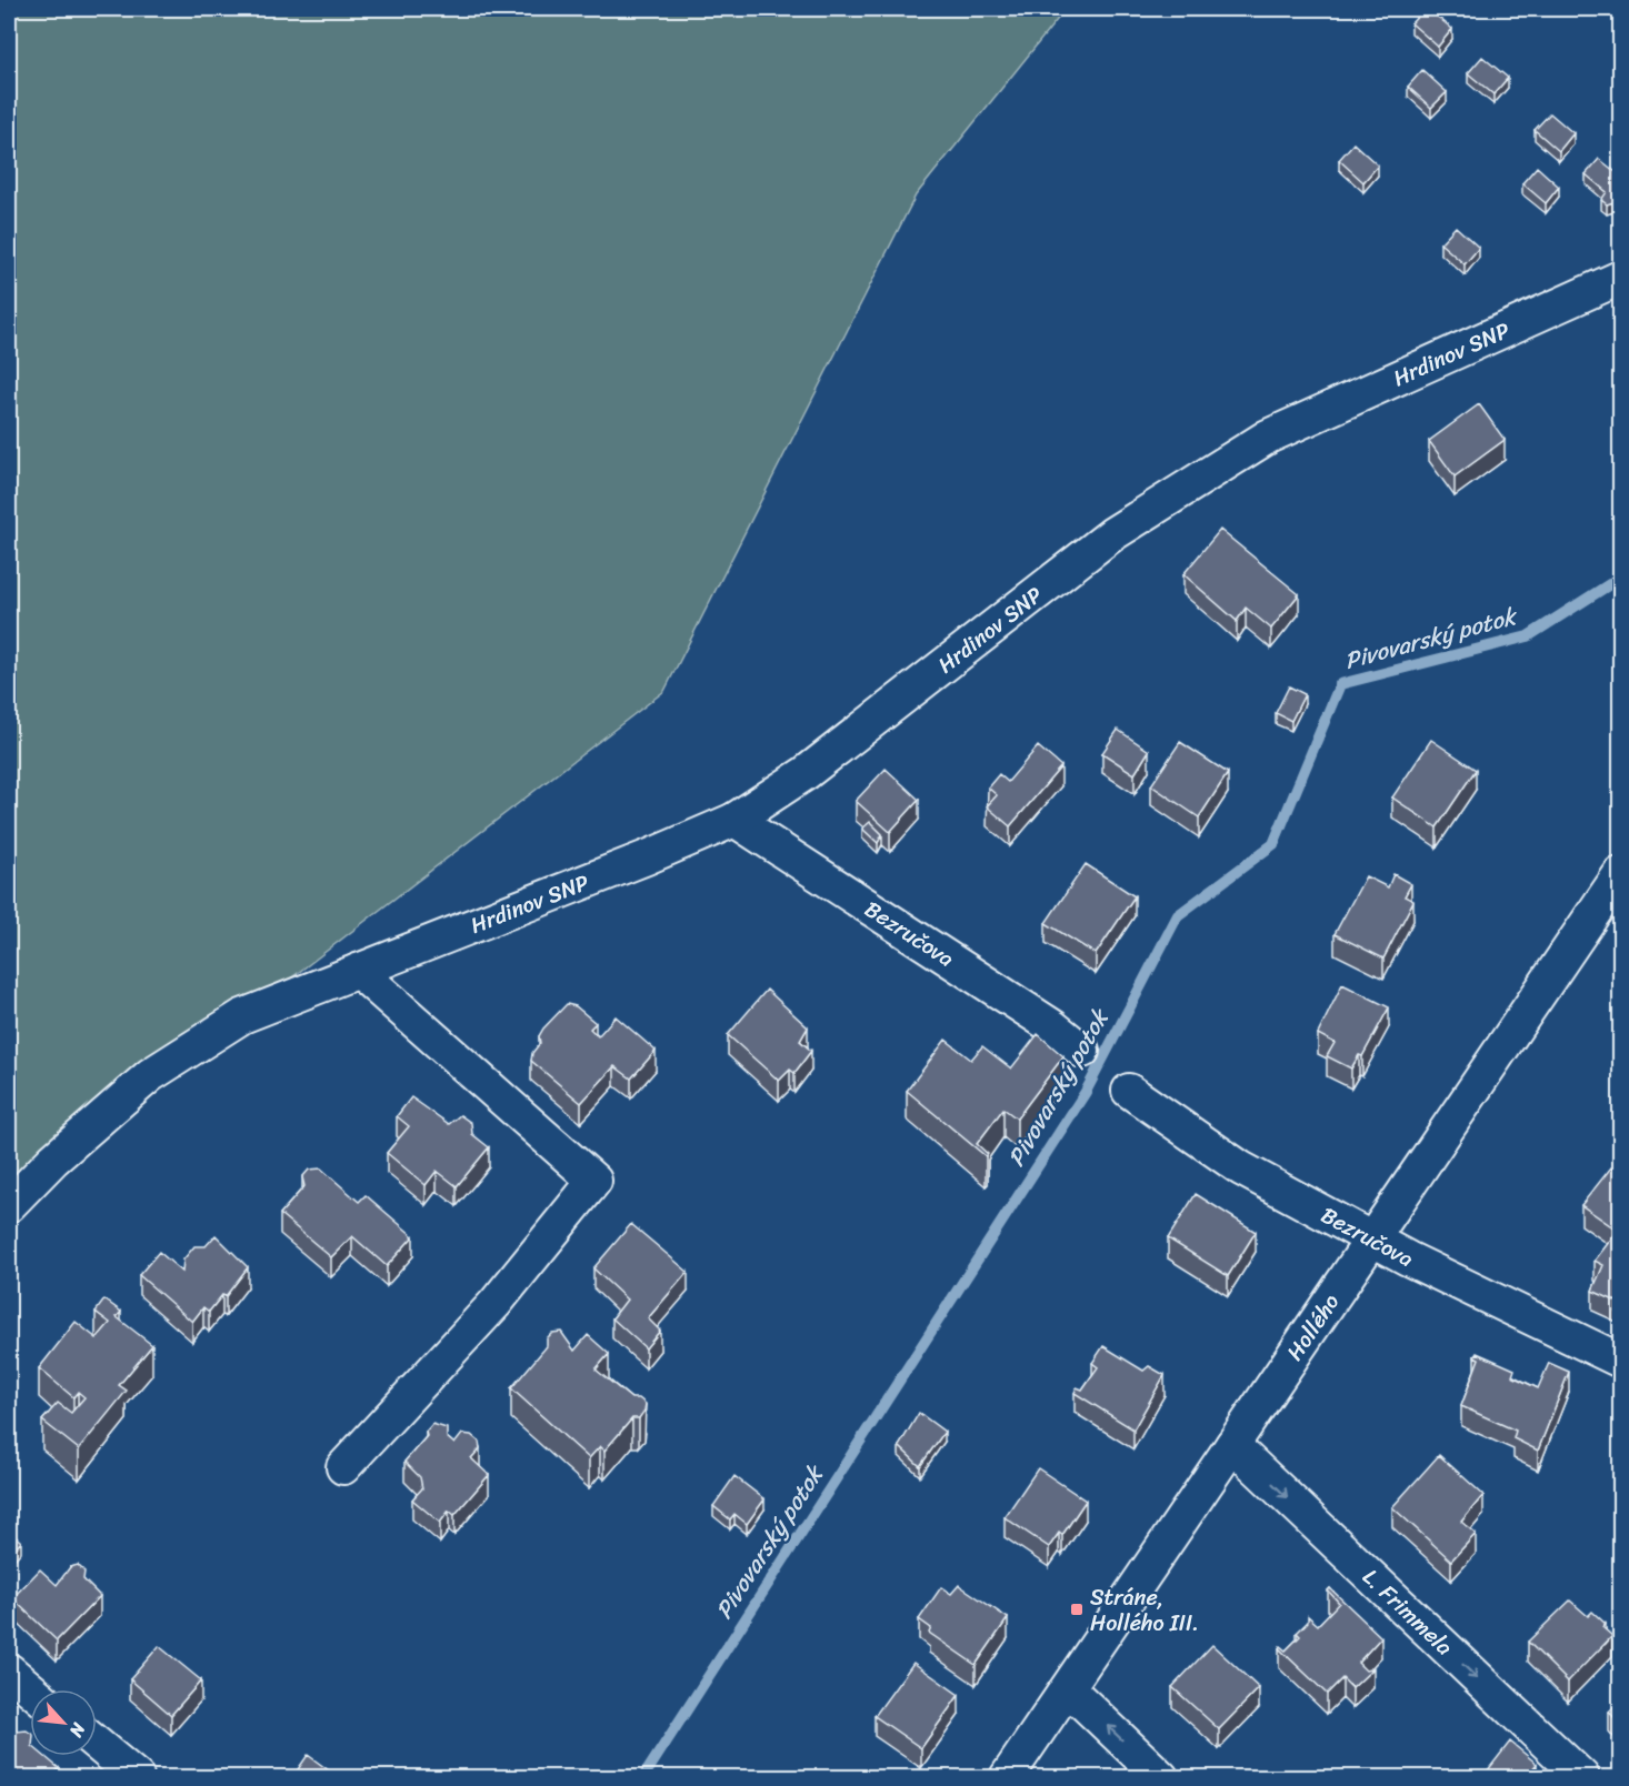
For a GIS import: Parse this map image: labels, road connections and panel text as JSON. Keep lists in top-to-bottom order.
{
  "streets": {
    "street": [
      "Hrdinov SNP",
      "Bezručova",
      "Hollého",
      "L. Frimmela"
    ]
  },
  "crossings": [
    ["Hrdinov SNP", "Bezručova"],
    ["Bezručova", "Hollého"],
    ["Hollého", "L. Frimmela"]
  ],
  "one_way": ["L. Frimmela"],
  "water": ["Pivovarský potok"],
  "places": {
    "transit": ["Stráne, Hollého III."]
  },
  "north": "bottom right"
}
